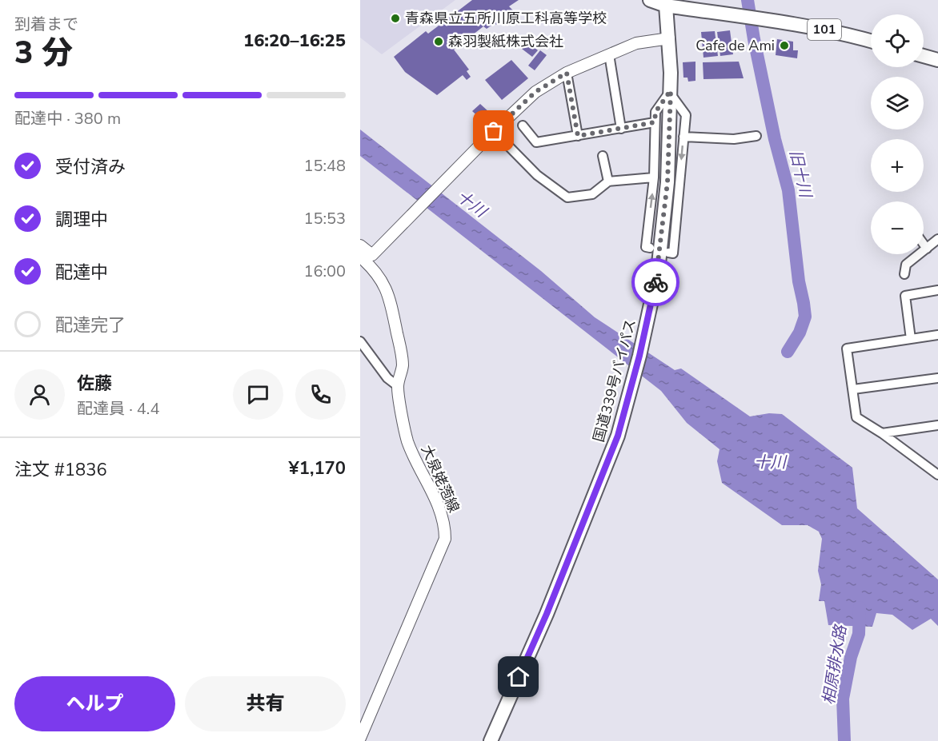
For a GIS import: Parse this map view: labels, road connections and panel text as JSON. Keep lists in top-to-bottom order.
{
  "streets": {
    "highway": ["101", "国道339号バイパス"],
    "main road": ["大泉姥萢線"]
  },
  "crossings": [
    ["101", "国道339号バイパス"]
  ],
  "water": ["旧十川", "十川", "相原排水路"],
  "places": ["青森県立五所川原工科高等学校", "森羽製紙株式会社", "Cafe de Ami"],
  "page": {
    "heading": ["3 分", "到着まで", "16:20–16:25"],
    "panel": [
      "佐藤",
      "配達員 · 4.4",
      "注文 #1836",
      "¥1,170"
    ],
    "map_buttons": ["+", "−"],
    "bar": "配達中 · 380 m",
    "list": [
      ["受付済み", "15:48"],
      ["調理中", "15:53"],
      ["配達中", "16:00"],
      "配達完了"
    ],
    "buttons": ["ヘルプ", "共有"]
  }
}
